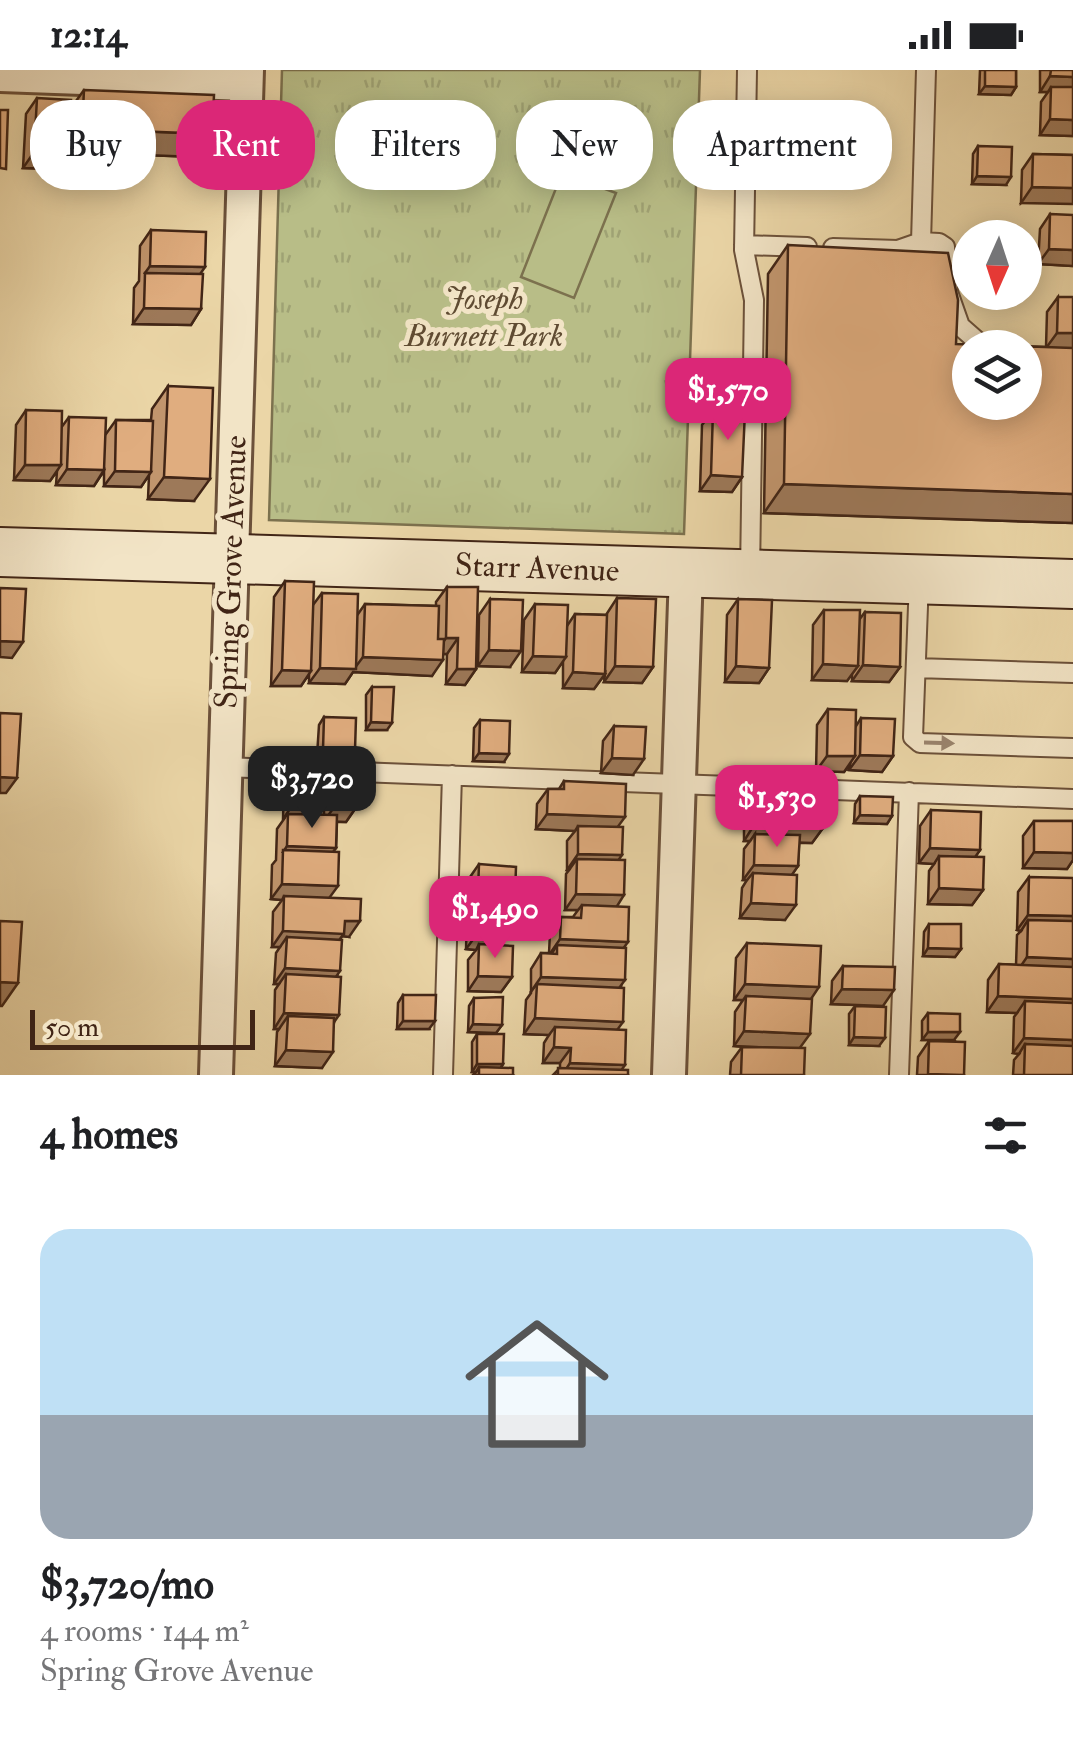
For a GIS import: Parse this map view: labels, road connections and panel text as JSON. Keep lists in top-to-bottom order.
{
  "streets": {
    "main road": ["Starr Avenue"],
    "street": ["Spring Grove Avenue"]
  },
  "crossings": [
    ["Starr Avenue", "Spring Grove Avenue"]
  ],
  "parks": ["Joseph Burnett Park"],
  "scale_bar": "50 m",
  "north": "bottom",
  "page": {
    "status": "12:14",
    "chip": [
      "Buy",
      "Rent",
      "Filters",
      "New",
      "Apartment"
    ],
    "price": [
      "$1,570",
      "$3,720",
      "$1,530",
      "$1,490"
    ],
    "scale": "50 m",
    "heading": "4 homes",
    "list": [
      {
        "name": "$3,720/mo",
        "note": "4 rooms · 144 m² · Spring Grove Avenue"
      }
    ]
  }
}
